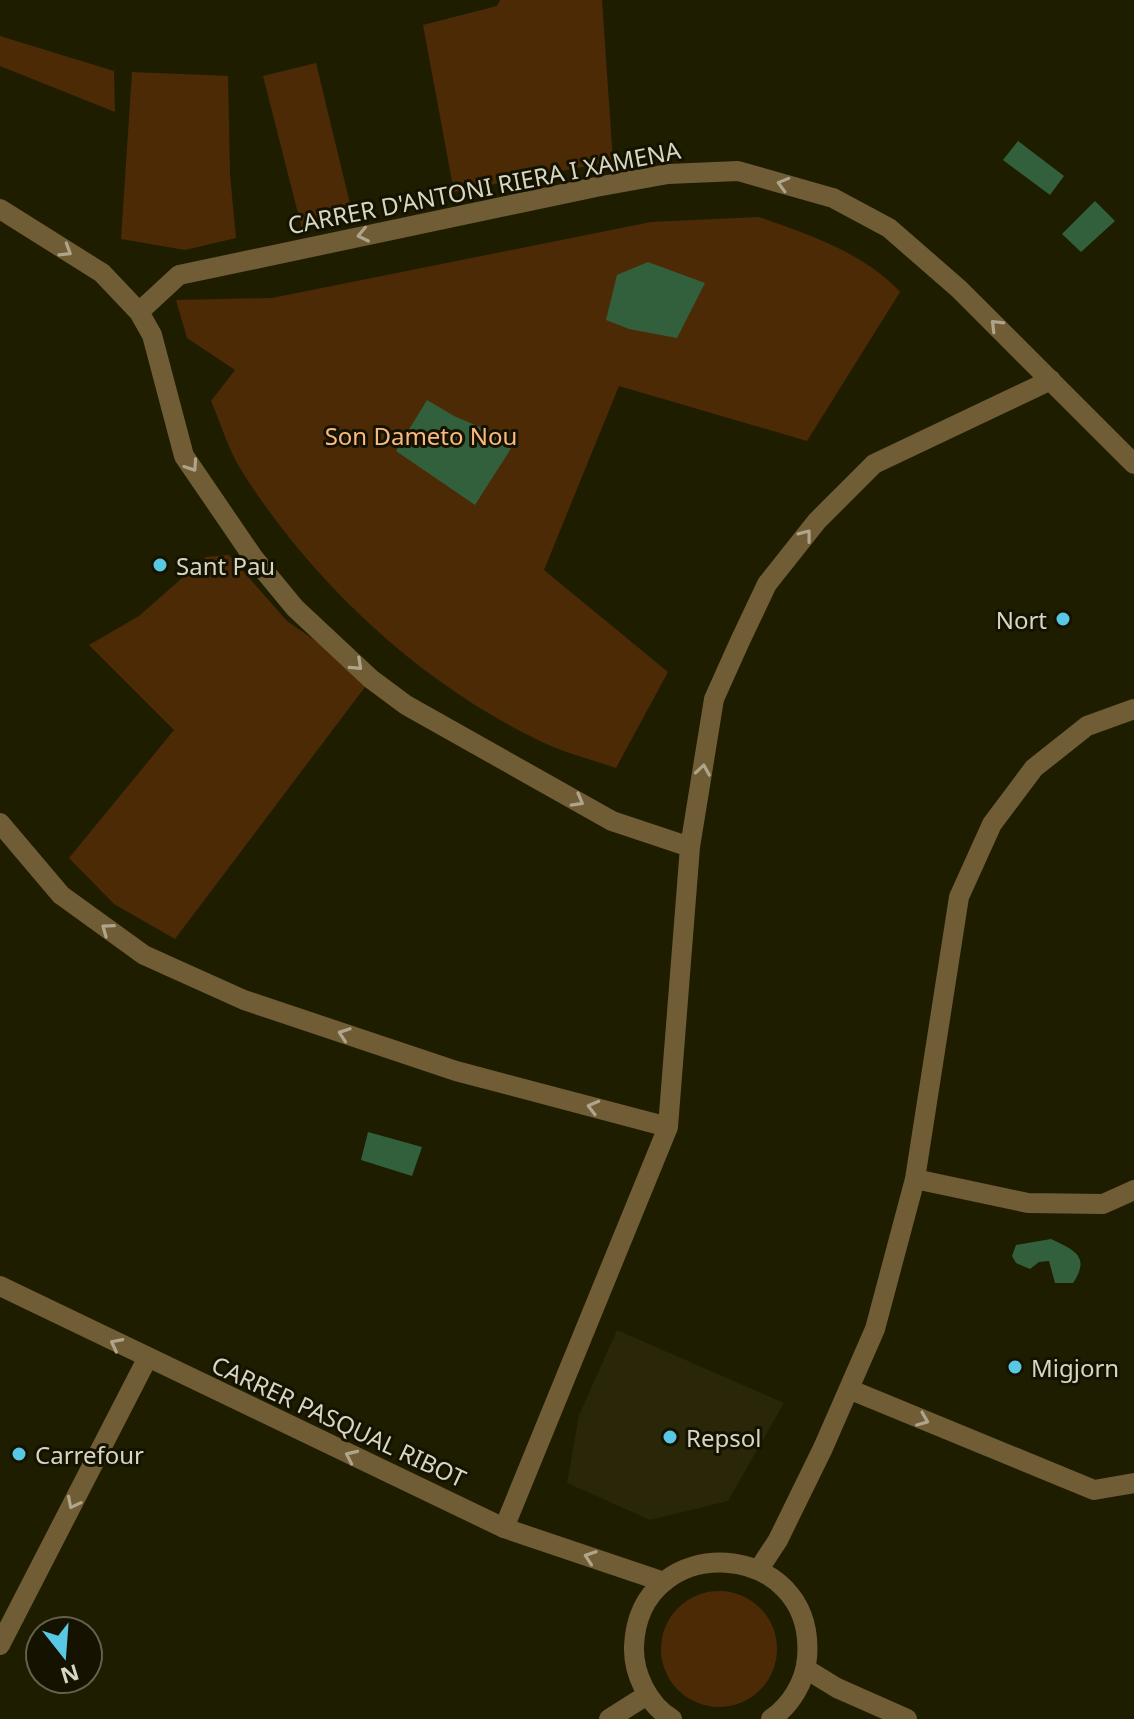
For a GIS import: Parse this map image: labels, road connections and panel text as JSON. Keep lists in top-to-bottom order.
{
  "streets": {
    "street": ["CARRER D'ANTONI RIERA I XAMENA", "CARRER PASQUAL RIBOT"]
  },
  "one_way": ["CARRER D'ANTONI RIERA I XAMENA", "CARRER PASQUAL RIBOT"],
  "parks": ["Son Dameto Nou"],
  "places": [
    "Sant Pau",
    "Nort",
    "Migjorn",
    "Repsol",
    "Carrefour"
  ],
  "north": "bottom"
}
